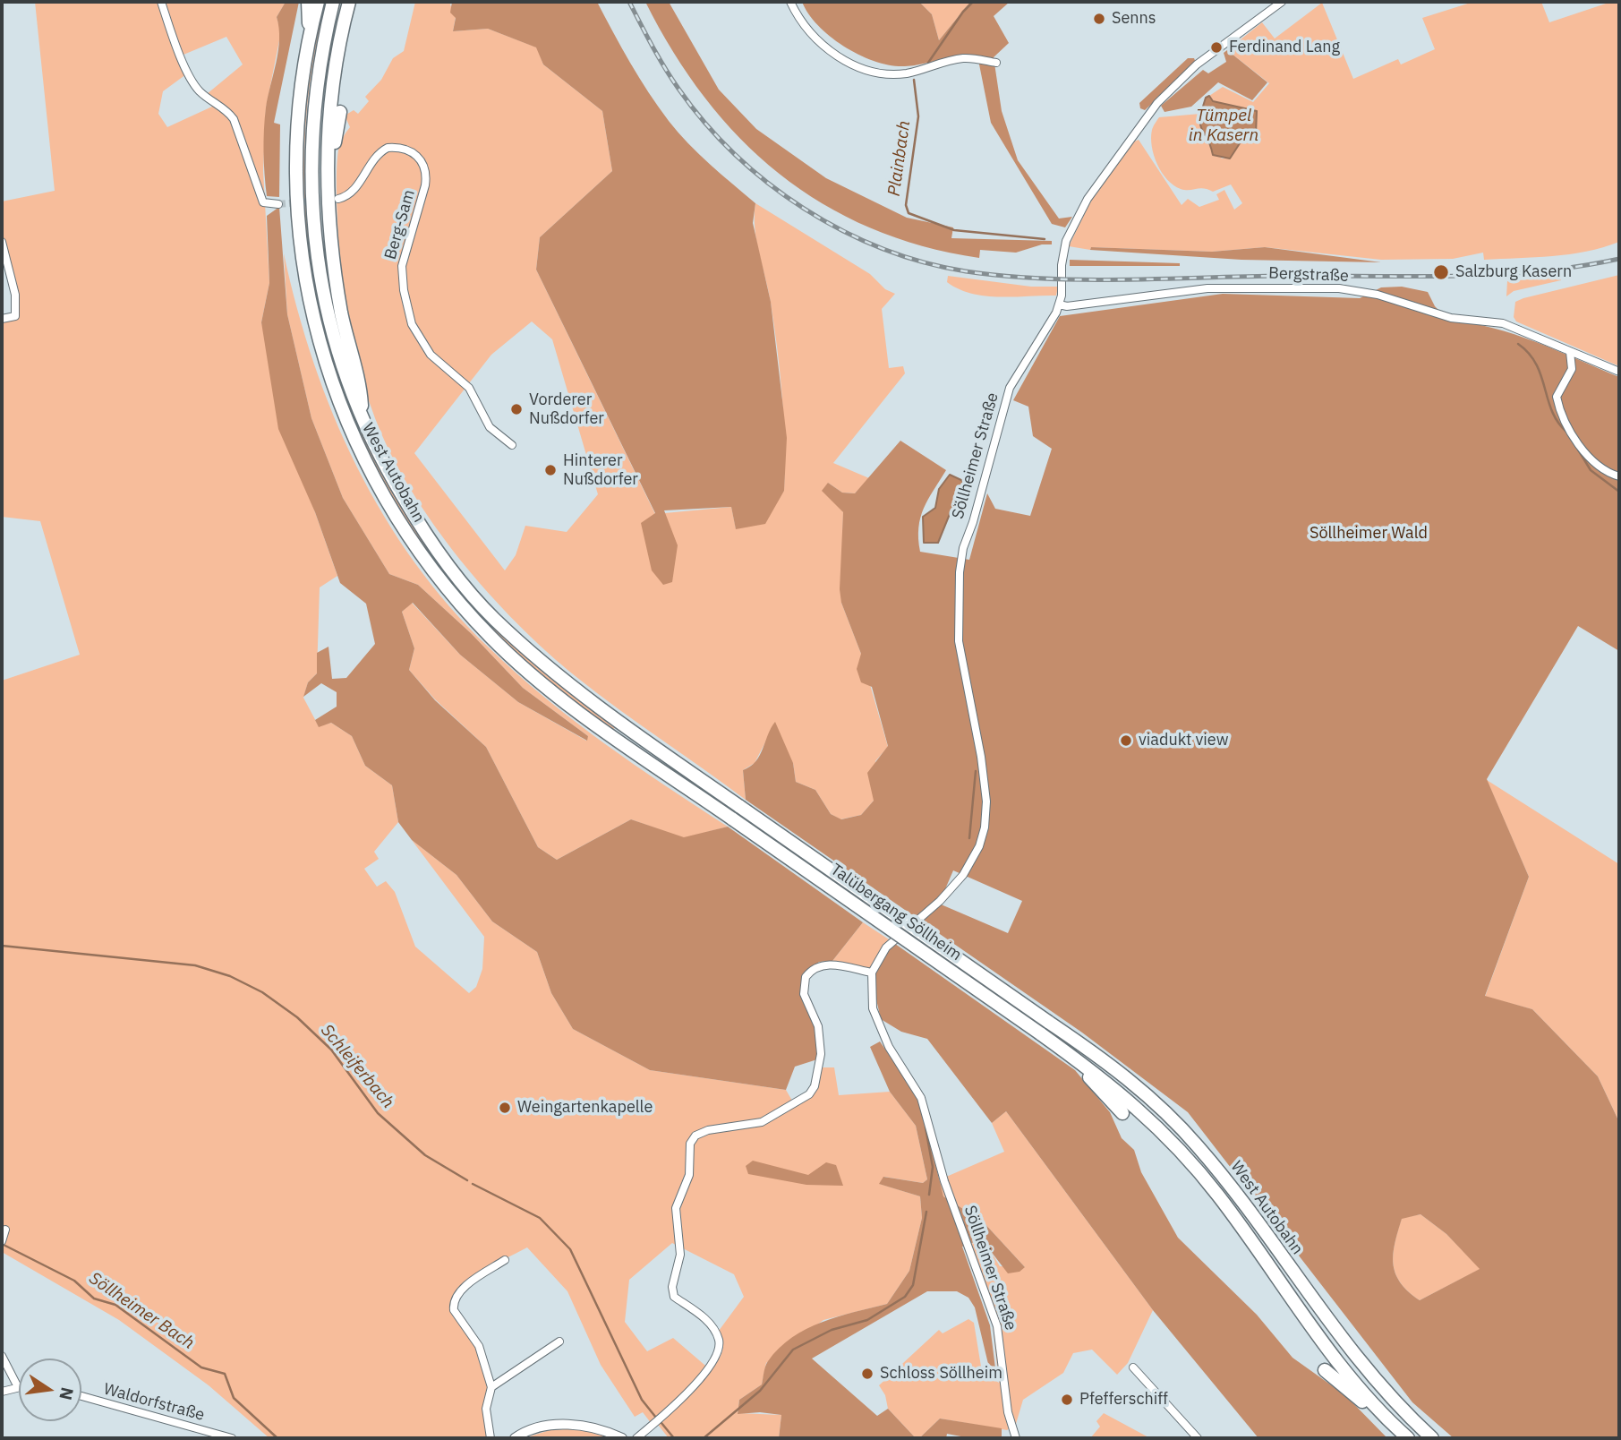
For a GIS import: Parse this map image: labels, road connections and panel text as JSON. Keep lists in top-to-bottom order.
{
  "streets": {
    "highway": ["West Autobahn", "Talübergang Söllheim"],
    "street": [
      "Berg-Sam",
      "Bergstraße",
      "Söllheimer Straße",
      "Waldorfstraße"
    ]
  },
  "crossings": [
    ["Bergstraße", "Söllheimer Straße"],
    ["West Autobahn", "Talübergang Söllheim"]
  ],
  "water": [
    "Tümpel in Kasern",
    "Plainbach",
    "Schleiferbach",
    "Söllheimer Bach"
  ],
  "parks": ["Söllheimer Wald"],
  "places": [
    "Senns",
    "Ferdinand Lang",
    "Salzburg Kasern",
    "Vorderer Nußdorfer",
    "Hinterer Nußdorfer",
    "viadukt view",
    "Weingartenkapelle",
    "Schloss Söllheim",
    "Pfefferschiff"
  ],
  "north": "right"
}
